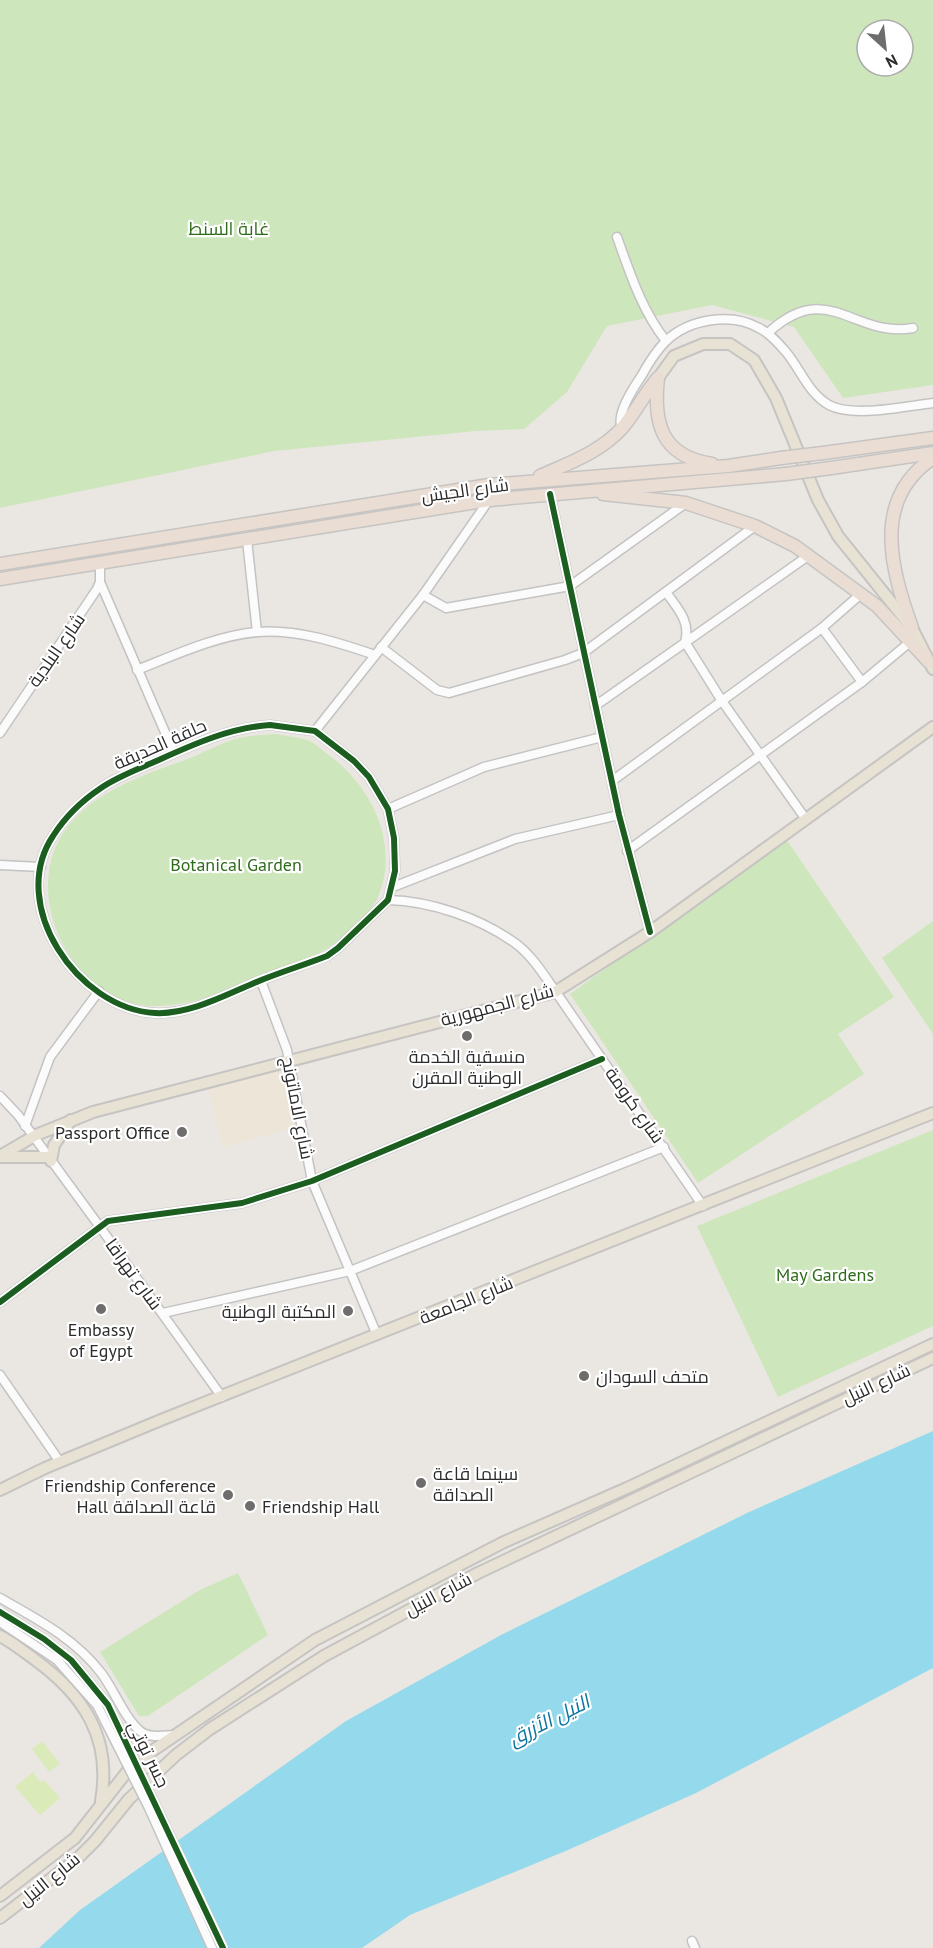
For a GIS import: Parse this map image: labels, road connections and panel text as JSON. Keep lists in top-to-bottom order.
{
  "streets": {
    "highway": ["شارع الجيش"],
    "main road": ["شارع الجمهورية", "شارع الجامعة", "شارع النيل"],
    "street": [
      "شارع البلدية",
      "حلقة الحديقة",
      "شارع كرومة",
      "شارع الاماتونج",
      "شارع تهراقا",
      "جسر توتي"
    ]
  },
  "crossings": [
    ["حلقة الحديقة", "شارع كرومة"],
    ["حلقة الحديقة", "شارع الاماتونج"],
    ["شارع الجمهورية", "شارع كرومة"],
    ["شارع الجمهورية", "شارع الاماتونج"],
    ["شارع الجمهورية", "شارع تهراقا"],
    ["شارع كرومة", "شارع الجامعة"],
    ["شارع الاماتونج", "شارع الجامعة"],
    ["شارع تهراقا", "شارع الجامعة"]
  ],
  "water": ["النيل الأزرق"],
  "parks": ["غابة السنط", "Botanical Garden", "May Gardens"],
  "places": [
    "منسقية الخدمة الوطنية المقرن",
    "Passport Office",
    "Embassy of Egypt",
    "المكتبة الوطنية",
    "متحف السودان",
    "سينما قاعة الصداقة",
    "Friendship Conference Hall قاعة الصداقة",
    "Friendship Hall"
  ],
  "north": "bottom right"
}
